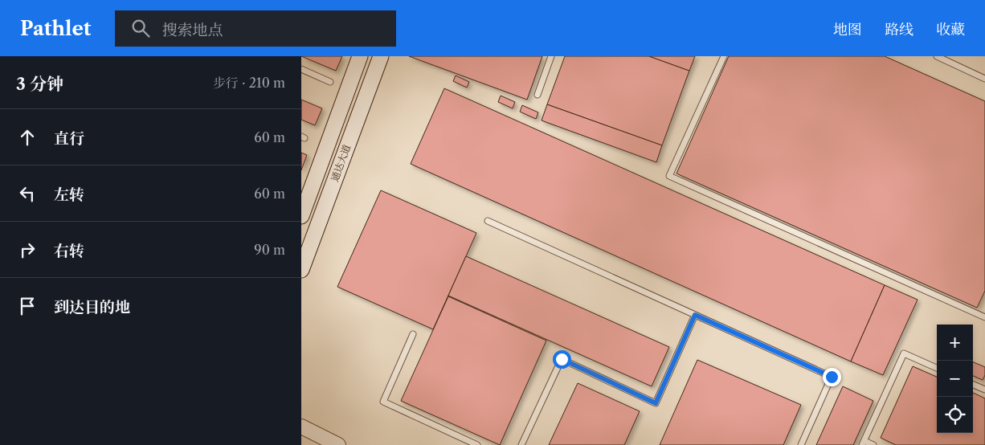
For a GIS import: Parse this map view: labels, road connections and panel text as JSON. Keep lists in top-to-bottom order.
{
  "streets": {
    "main road": ["通达大道"]
  },
  "page": {
    "header": "Pathlet",
    "search": "搜索地点",
    "nav": ["地图", "路线", "收藏"],
    "heading": ["3 分钟", "步行 · 210 m"],
    "list": [
      ["直行", "60 m"],
      ["左转", "60 m"],
      ["右转", "90 m"],
      "到达目的地"
    ],
    "map_buttons": ["+", "−"]
  }
}
